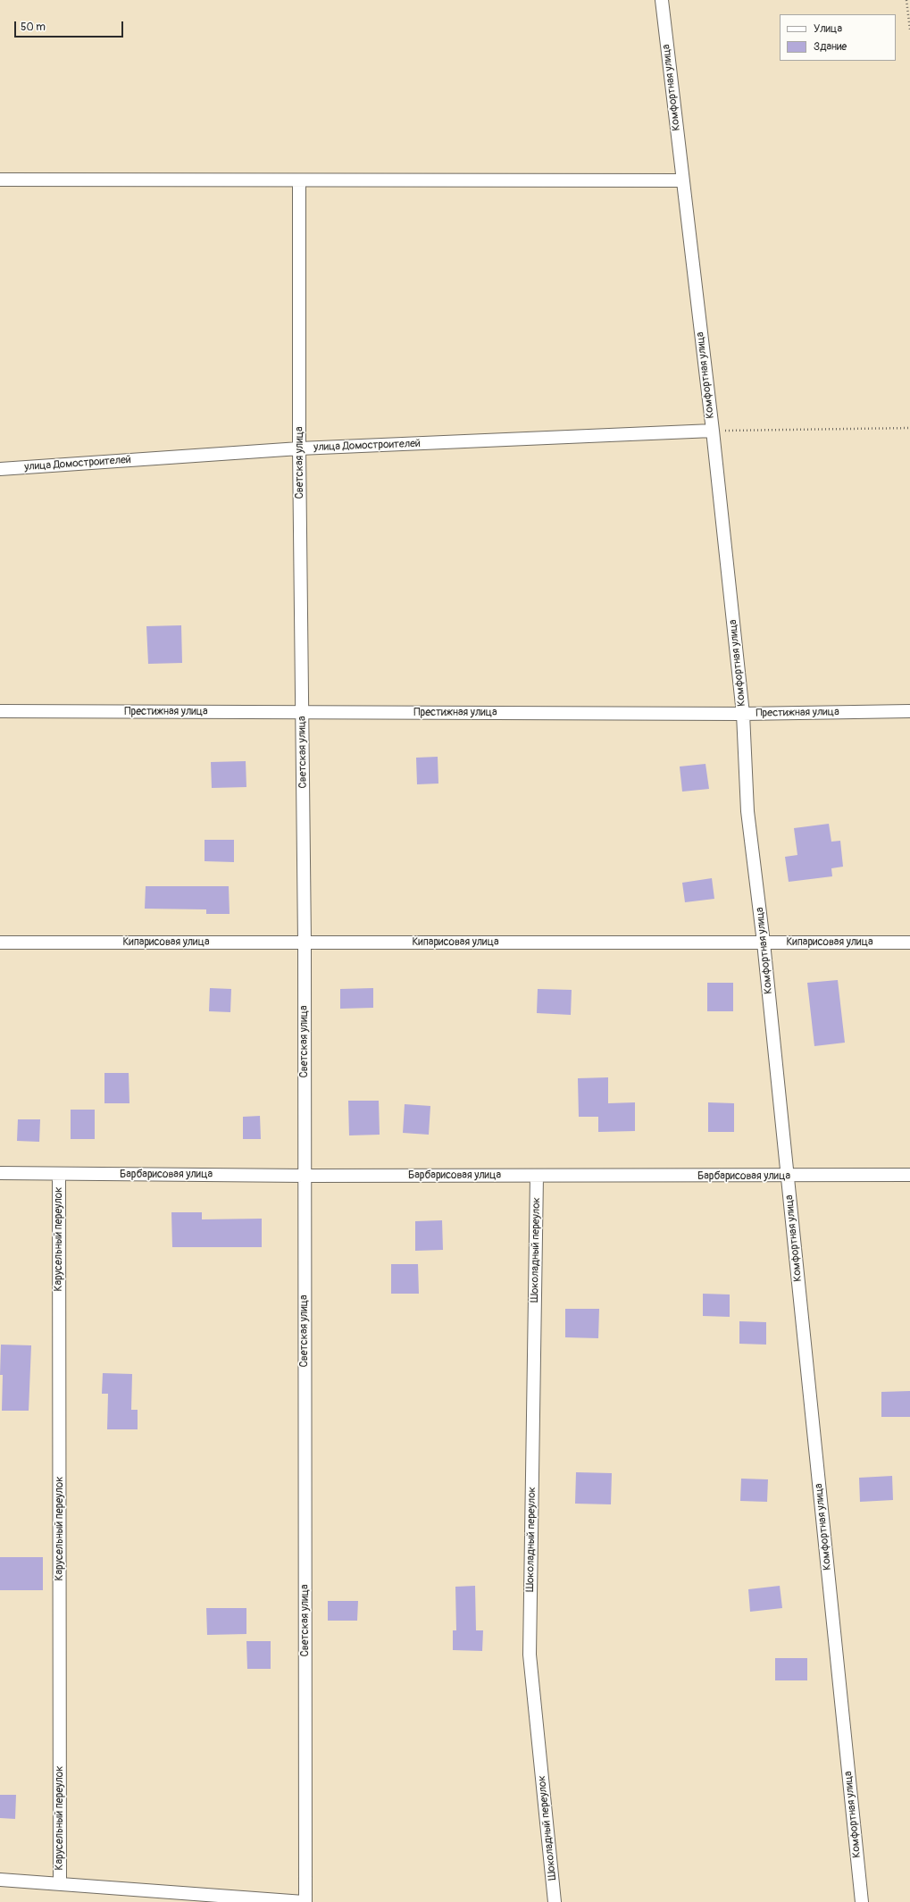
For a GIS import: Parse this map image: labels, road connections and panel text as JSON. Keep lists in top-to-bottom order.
{
  "streets": {
    "street": [
      "Комфортная улица",
      "улица Домостроителей",
      "Светская улица",
      "Престижная улица",
      "Кипарисовая улица",
      "Барбарисовая улица",
      "Карусельный переулок",
      "Шоколадный переулок"
    ]
  },
  "crossings": [
    ["Комфортная улица", "улица Домостроителей"],
    ["Комфортная улица", "Престижная улица"],
    ["Комфортная улица", "Кипарисовая улица"],
    ["Комфортная улица", "Барбарисовая улица"],
    ["улица Домостроителей", "Светская улица"],
    ["Светская улица", "Престижная улица"],
    ["Светская улица", "Кипарисовая улица"],
    ["Светская улица", "Барбарисовая улица"],
    ["Барбарисовая улица", "Карусельный переулок"],
    ["Барбарисовая улица", "Шоколадный переулок"]
  ],
  "legend": ["Улица", "Здание"],
  "scale_bar": "50 m"
}
